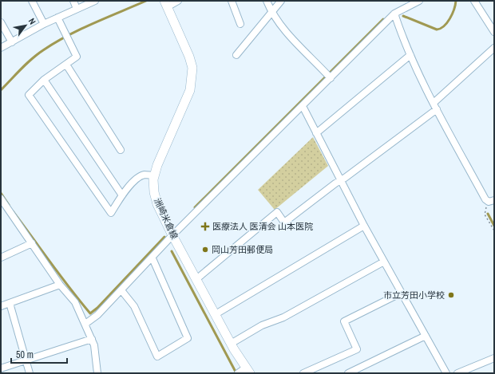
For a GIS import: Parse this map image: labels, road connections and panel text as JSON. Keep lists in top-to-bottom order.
{
  "streets": {
    "main road": ["洲崎米倉線"]
  },
  "places": {
    "health": ["医療法人 医清会 山本医院"],
    "other": ["岡山芳田郵便局", "市立芳田小学校"]
  },
  "scale_bar": "50 m",
  "north": "top right"
}
